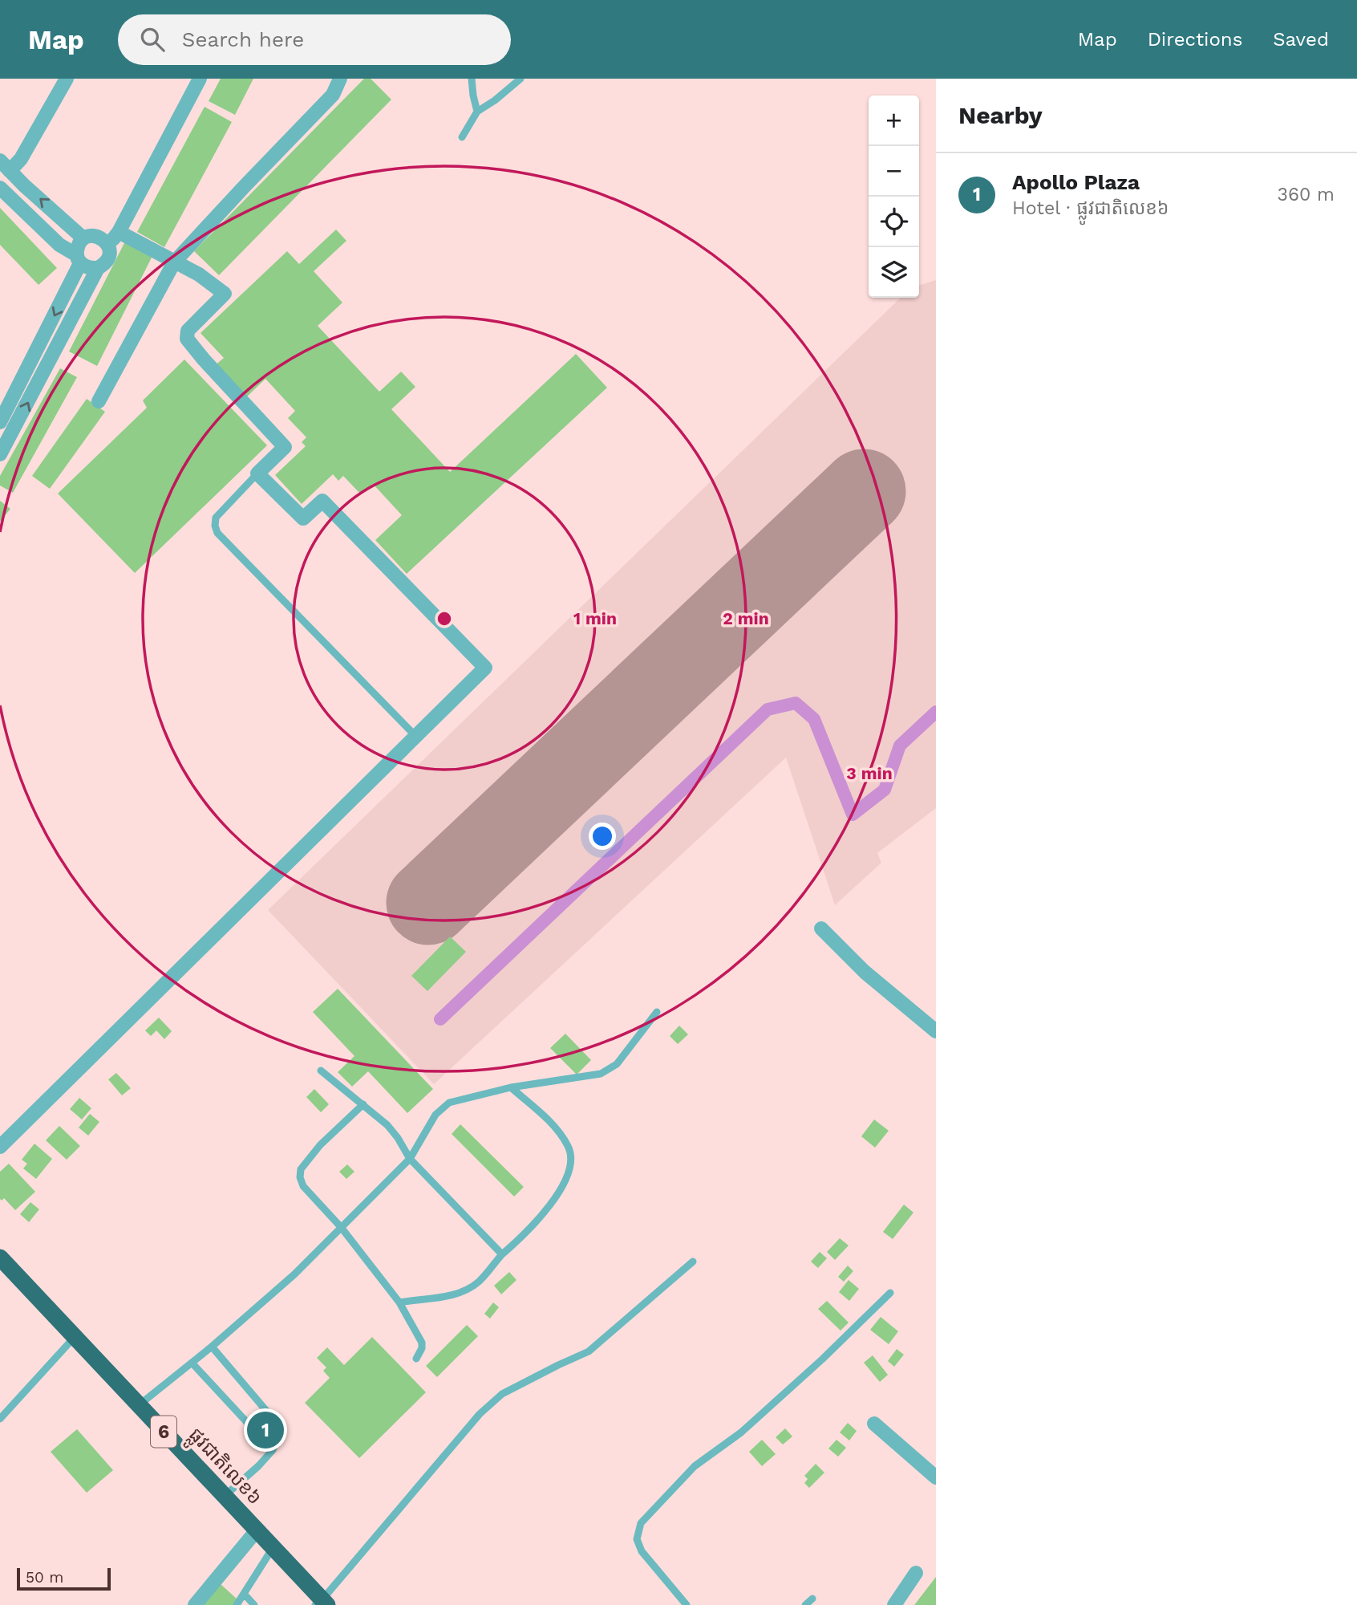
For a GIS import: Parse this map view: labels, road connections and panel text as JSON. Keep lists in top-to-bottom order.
{
  "streets": {
    "highway": ["6", "ផ្លូវជាតិលេខ៦"]
  },
  "scale_bar": "50 m",
  "page": {
    "header": "Map",
    "search": "Search here",
    "nav": ["Map", "Directions", "Saved"],
    "heading": "Nearby",
    "map_buttons": ["+", "−"],
    "list": [
      {
        "mark": "1",
        "name": "Apollo Plaza",
        "note": "Hotel · ផ្លូវជាតិលេខ៦",
        "value": "360 m"
      }
    ],
    "pins": "1",
    "scale": "50 m"
  },
  "rings": ["1 min", "2 min", "3 min"]
}
